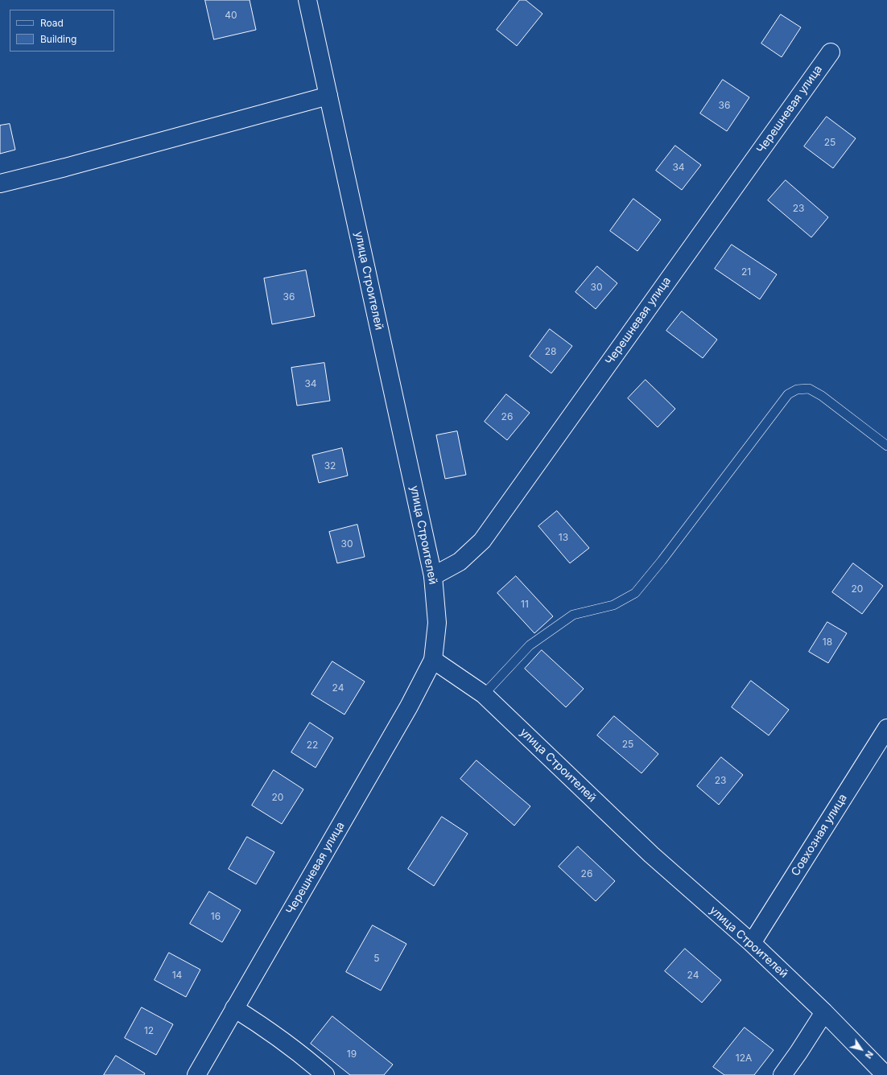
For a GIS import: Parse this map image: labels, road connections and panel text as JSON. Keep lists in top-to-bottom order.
{
  "streets": {
    "street": ["Черешневая улица", "улица Строителей", "Совхозная улица"]
  },
  "crossings": [
    ["Черешневая улица", "улица Строителей"],
    ["улица Строителей", "Совхозная улица"]
  ],
  "house_numbers": [
    "40",
    "36",
    "25",
    "34",
    "23",
    "21",
    "30",
    "36",
    "28",
    "34",
    "26",
    "32",
    "13",
    "30",
    "20",
    "11",
    "18",
    "24",
    "25",
    "22",
    "23",
    "20",
    "26",
    "16",
    "5",
    "14",
    "24",
    "12",
    "19",
    "12А"
  ],
  "legend": ["Road", "Building"],
  "north": "bottom right"
}
